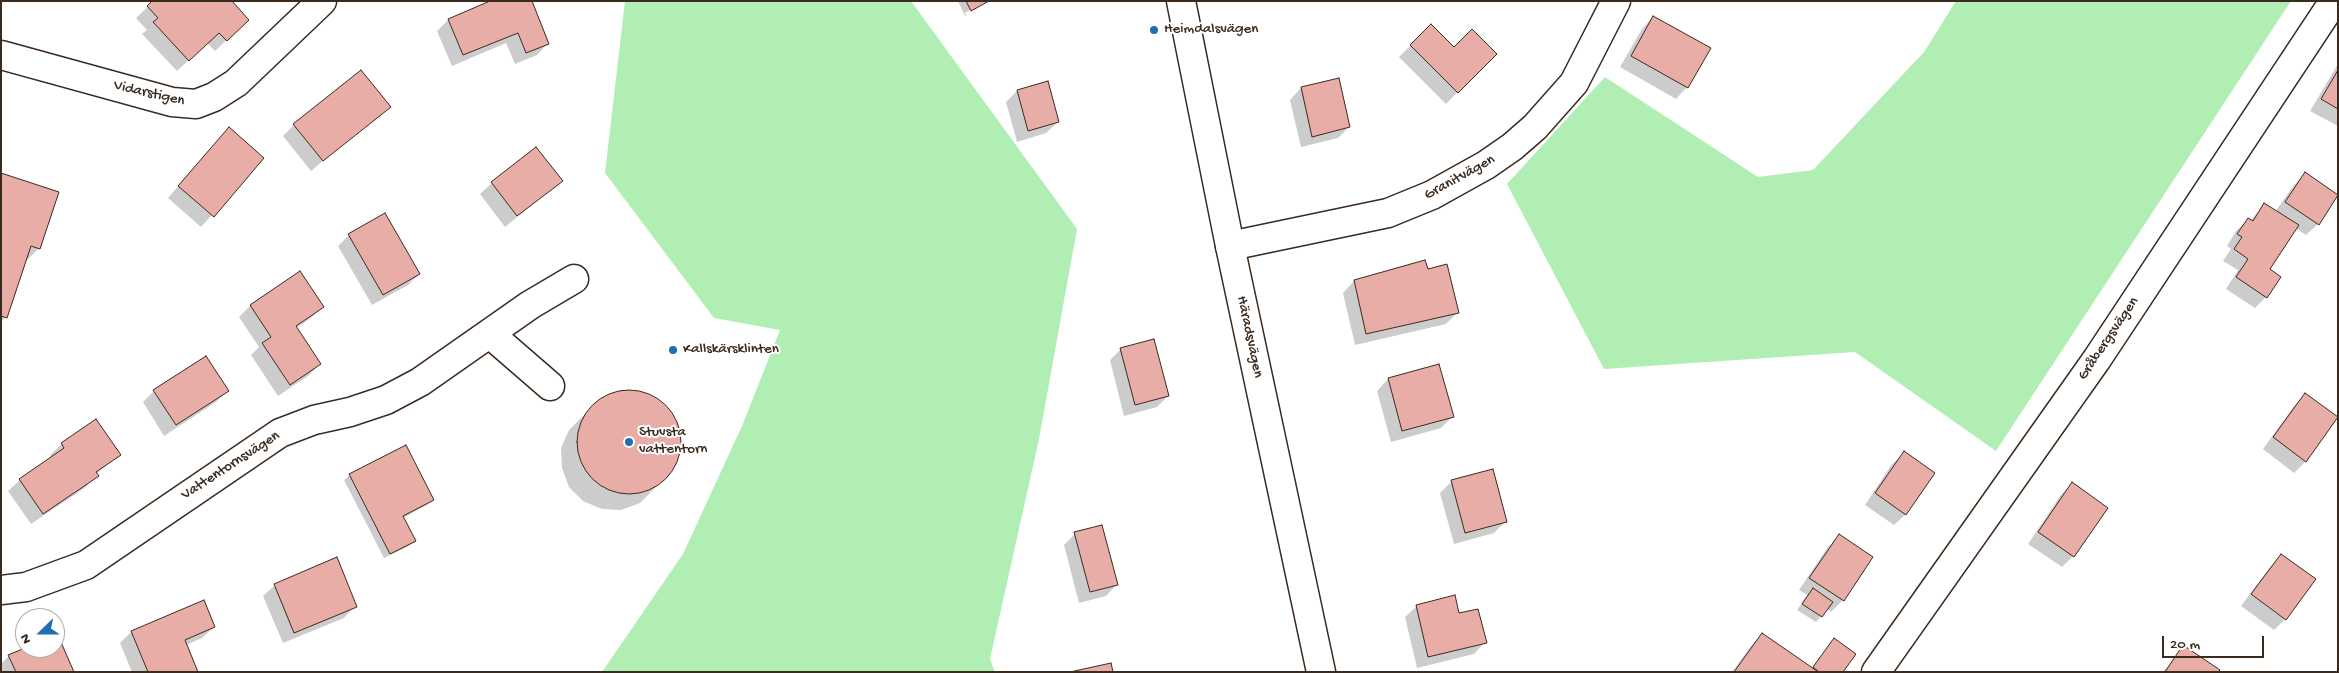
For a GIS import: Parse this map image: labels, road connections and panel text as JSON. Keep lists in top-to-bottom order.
{
  "streets": {
    "street": [
      "Vidarstigen",
      "Granitvägen",
      "Häradsvägen",
      "Gråbergsvägen",
      "Vattentornsvägen"
    ]
  },
  "crossings": [
    ["Granitvägen", "Häradsvägen"]
  ],
  "places": ["Heimdalsvägen", "Kallskärsklinten", "Stuvsta vattentorn"],
  "scale_bar": "20 m",
  "north": "left"
}
